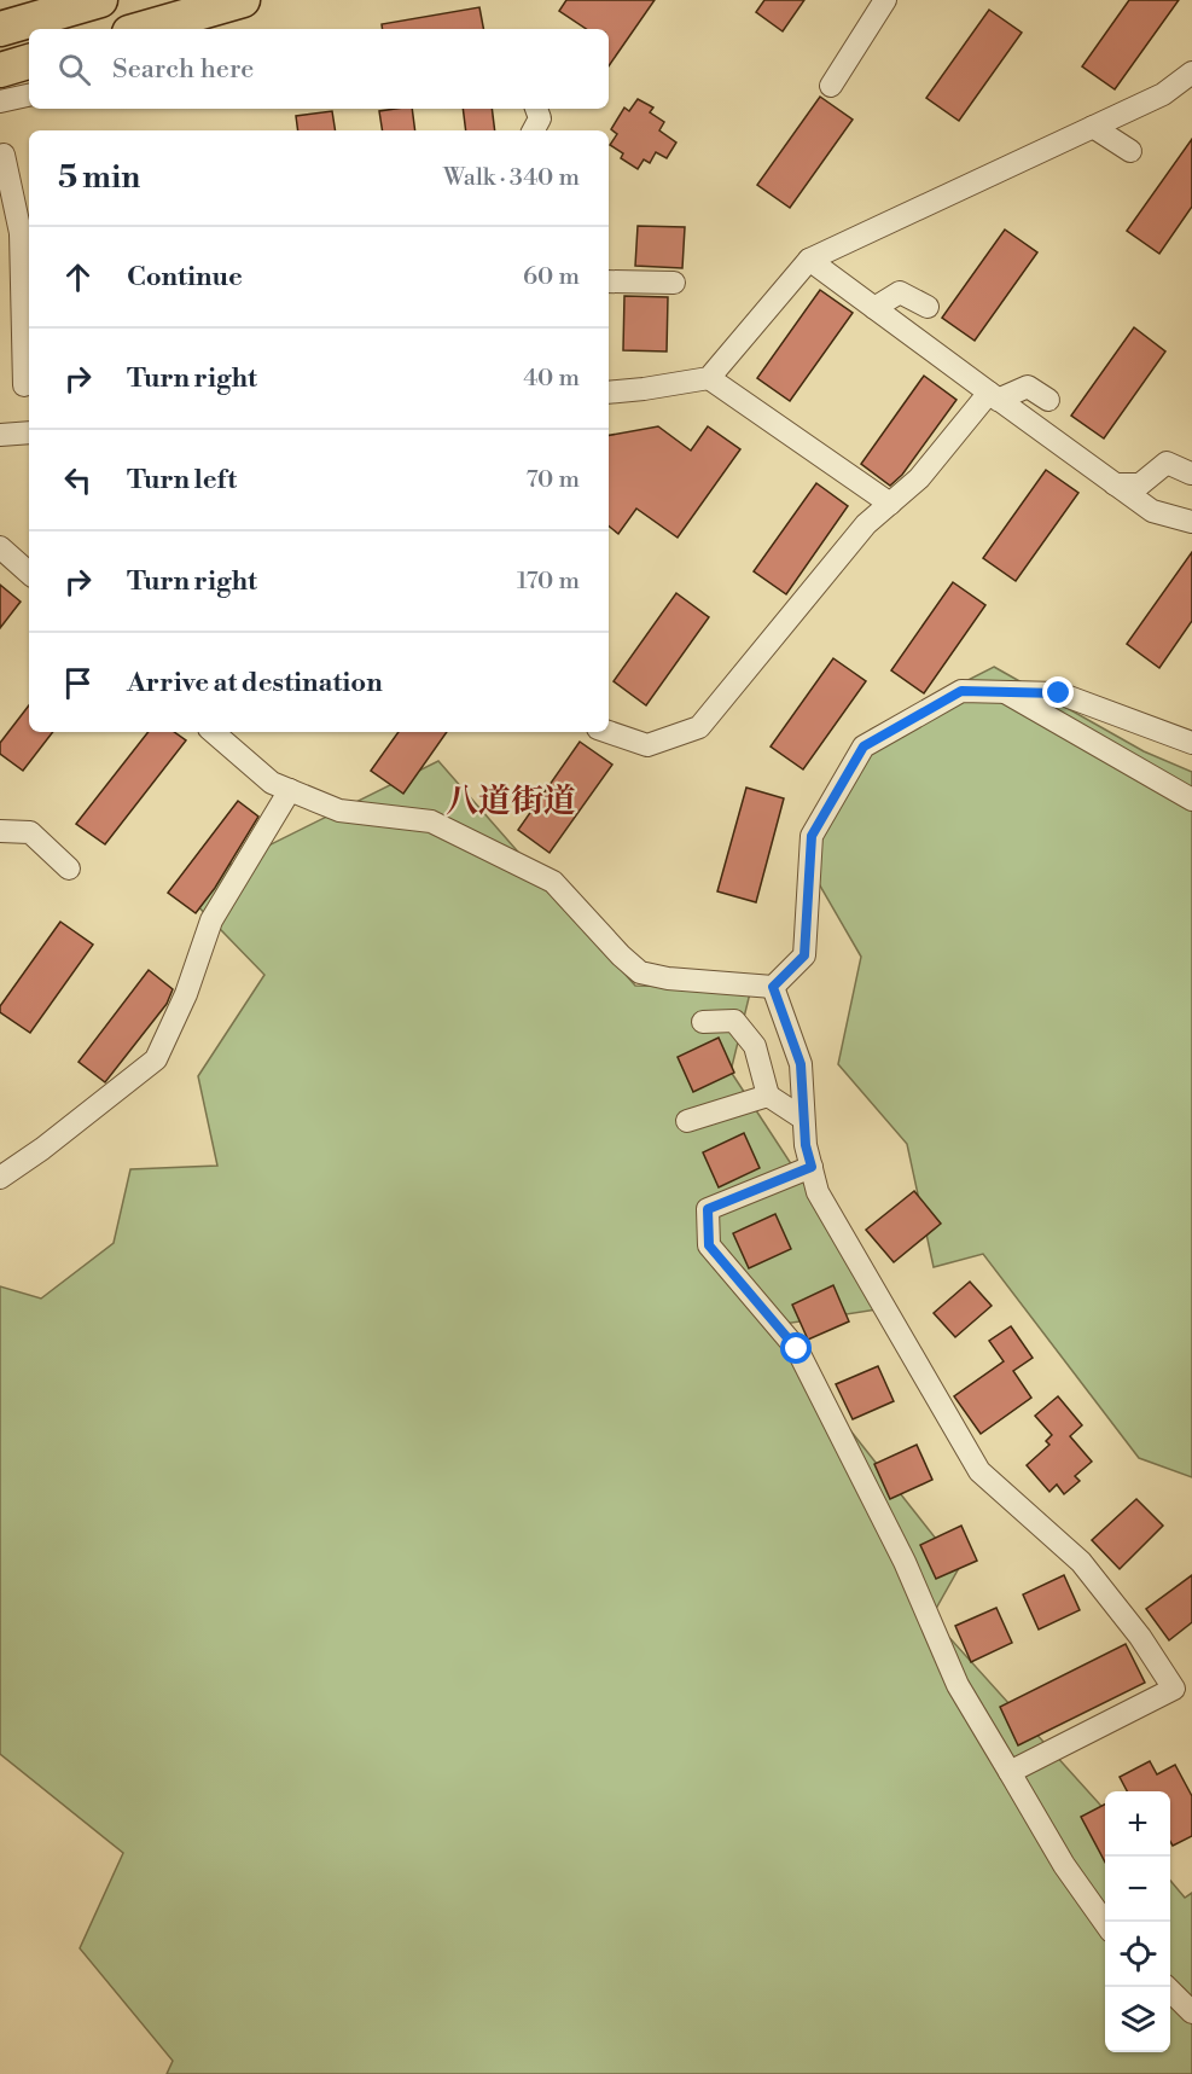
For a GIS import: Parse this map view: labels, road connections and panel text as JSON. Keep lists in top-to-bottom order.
{
  "districts": ["八道街道"],
  "page": {
    "search": "Search here",
    "heading": ["5 min", "Walk · 340 m"],
    "list": [
      ["Continue", "60 m"],
      ["Turn right", "40 m"],
      ["Turn left", "70 m"],
      ["Turn right", "170 m"],
      "Arrive at destination"
    ],
    "map_buttons": ["+", "−"]
  }
}
